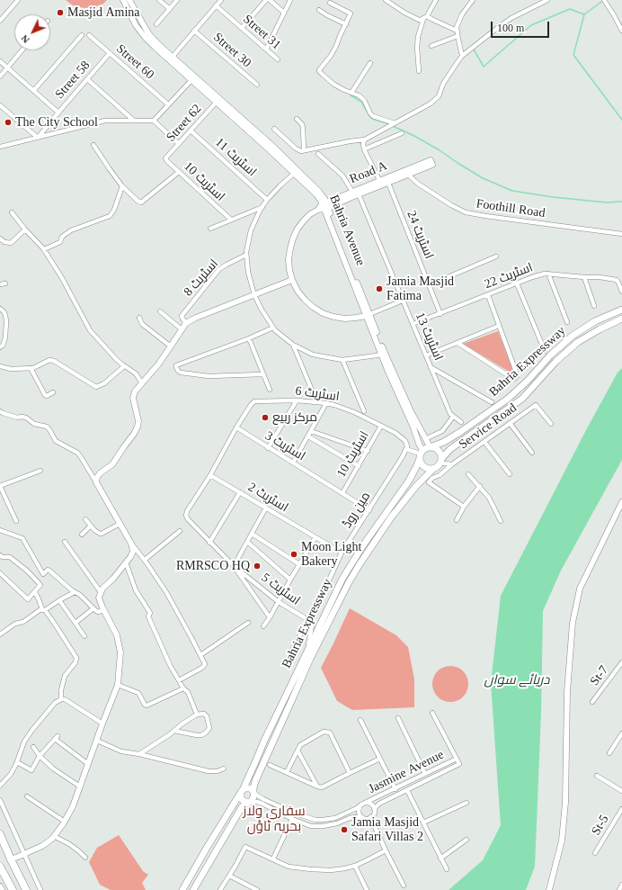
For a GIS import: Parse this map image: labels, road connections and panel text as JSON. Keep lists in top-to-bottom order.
{
  "streets": {
    "main road": ["Bahria Expressway"],
    "street": [
      "Street 31",
      "Street 30",
      "Street 60",
      "Street 58",
      "Street 62",
      "اسٹریٹ 11",
      "Road A",
      "اسٹریٹ 10",
      "Foothill Road",
      "Bahria Avenue",
      "اسٹریٹ 24",
      "اسٹریٹ 22",
      "اسٹریٹ 8",
      "اسٹریٹ 13",
      "اسٹریٹ 6",
      "Service Road",
      "اسٹریٹ 3",
      "اسٹریٹ 2",
      "مین روڈ",
      "اسٹریٹ 5",
      "St-7",
      "Jasmine Avenue",
      "St-5"
    ]
  },
  "crossings": [
    ["Street 60", "Street 58"],
    ["Street 62", "اسٹریٹ 11"],
    ["Street 62", "اسٹریٹ 10"],
    ["Street 62", "Bahria Avenue"],
    ["Road A", "Foothill Road"],
    ["Road A", "Bahria Avenue"],
    ["Road A", "اسٹریٹ 24"],
    ["Road A", "اسٹریٹ 13"],
    ["اسٹریٹ 10", "اسٹریٹ 6"],
    ["اسٹریٹ 10", "اسٹریٹ 3"],
    ["Bahria Avenue", "Bahria Expressway"],
    ["Bahria Avenue", "Service Road"],
    ["اسٹریٹ 24", "اسٹریٹ 22"],
    ["اسٹریٹ 22", "اسٹریٹ 13"],
    ["Bahria Expressway", "Service Road"],
    ["Bahria Expressway", "Jasmine Avenue"],
    ["اسٹریٹ 6", "اسٹریٹ 3"],
    ["اسٹریٹ 6", "مین روڈ"],
    ["اسٹریٹ 3", "مین روڈ"],
    ["اسٹریٹ 2", "مین روڈ"],
    ["اسٹریٹ 2", "اسٹریٹ 5"],
    ["مین روڈ", "اسٹریٹ 5"]
  ],
  "districts": ["سفاری ولاز بحریہ ٹاؤن"],
  "water": ["دریائے سواں"],
  "places": [
    "Masjid Amina",
    "The City School",
    "Jamia Masjid Fatima",
    "مرکز ربیع",
    "Moon Light Bakery",
    "RMRSCO HQ",
    "Jamia Masjid Safari Villas 2"
  ],
  "scale_bar": "100 m",
  "north": "bottom left"
}
